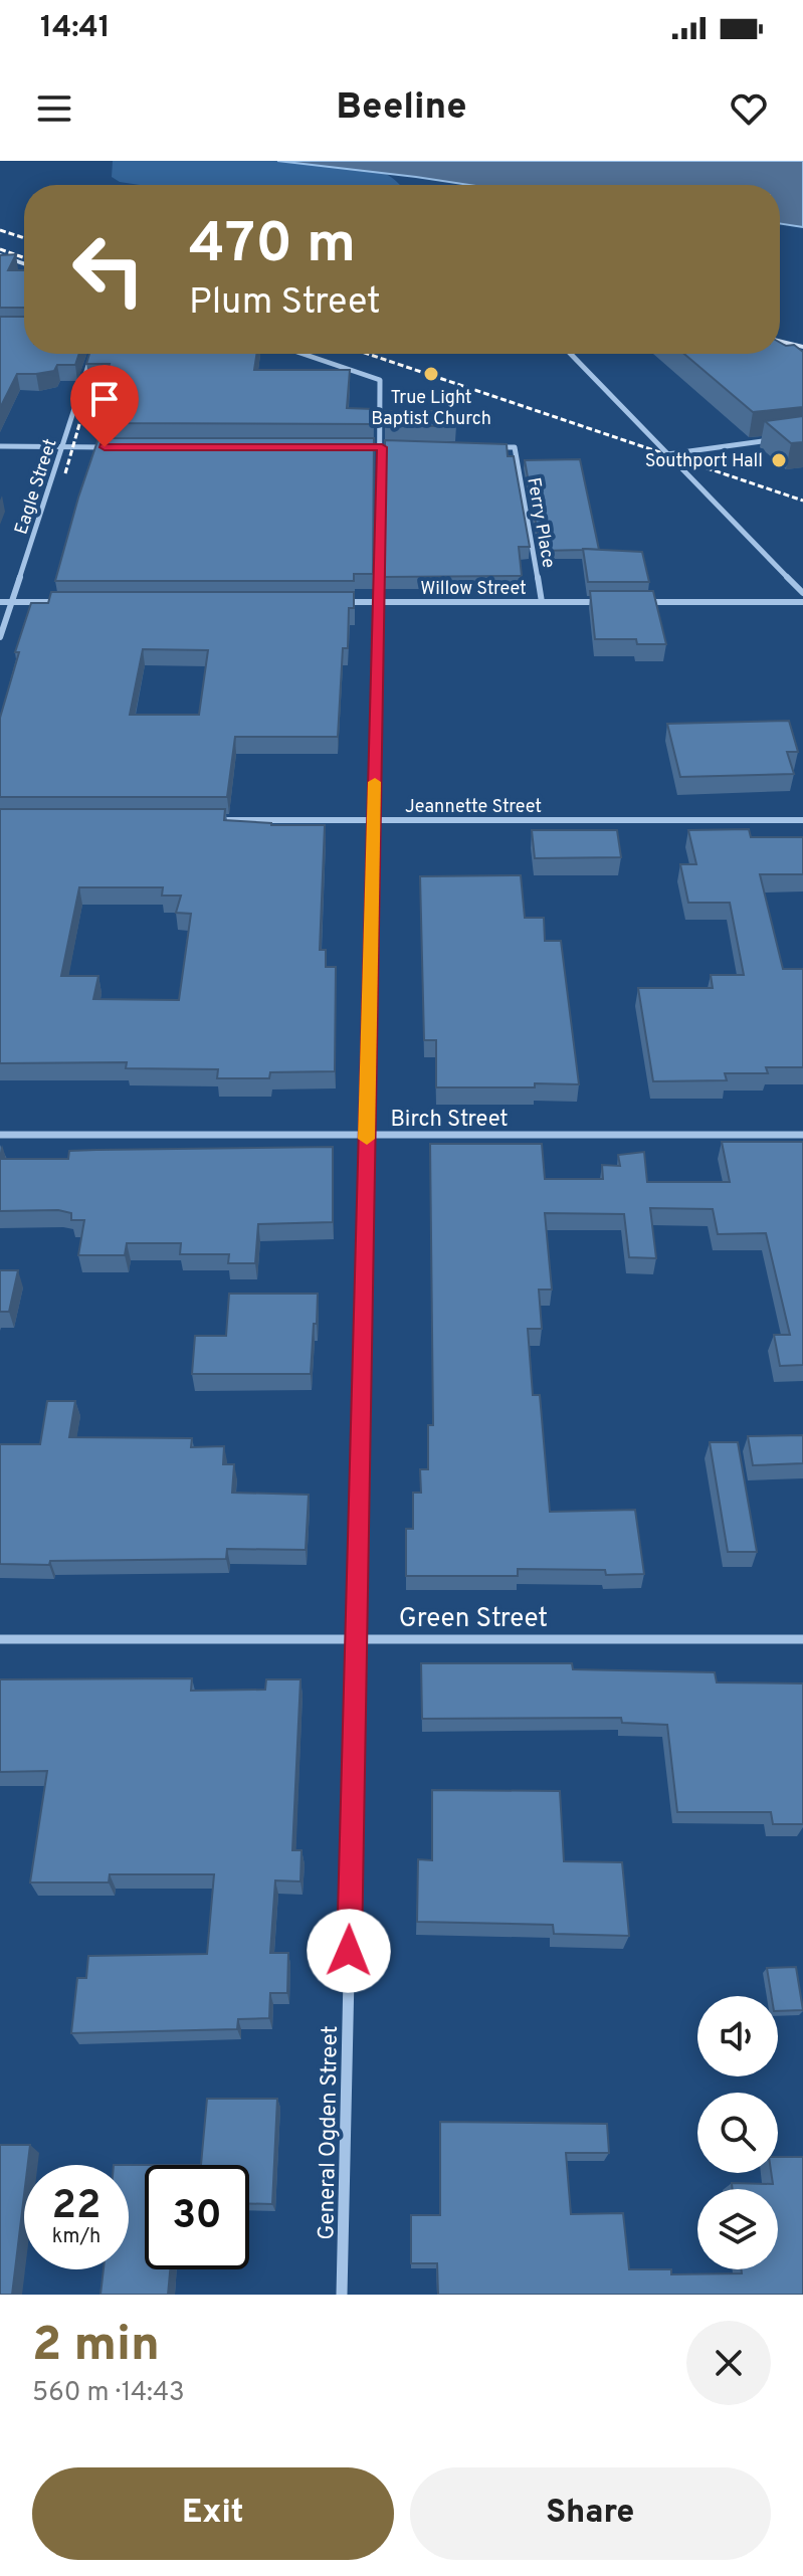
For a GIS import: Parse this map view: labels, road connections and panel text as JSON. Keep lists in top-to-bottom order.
{
  "streets": {
    "street": [
      "Eagle Street",
      "Ferry Place",
      "Willow Street",
      "Jeannette Street",
      "Birch Street",
      "Green Street",
      "General Ogden Street"
    ]
  },
  "crossings": [
    ["Ferry Place", "Willow Street"],
    ["Willow Street", "General Ogden Street"],
    ["Jeannette Street", "General Ogden Street"],
    ["Birch Street", "General Ogden Street"],
    ["Green Street", "General Ogden Street"]
  ],
  "places": ["True Light Baptist Church", "Southport Hall"],
  "page": {
    "status": "14:41",
    "header": "Beeline",
    "turn": ["470 m", "Plum Street"],
    "speed": "22 km/h",
    "limit": "30",
    "heading": ["2 min", "560 m · 14:43"],
    "buttons": ["Exit", "Share"]
  }
}
